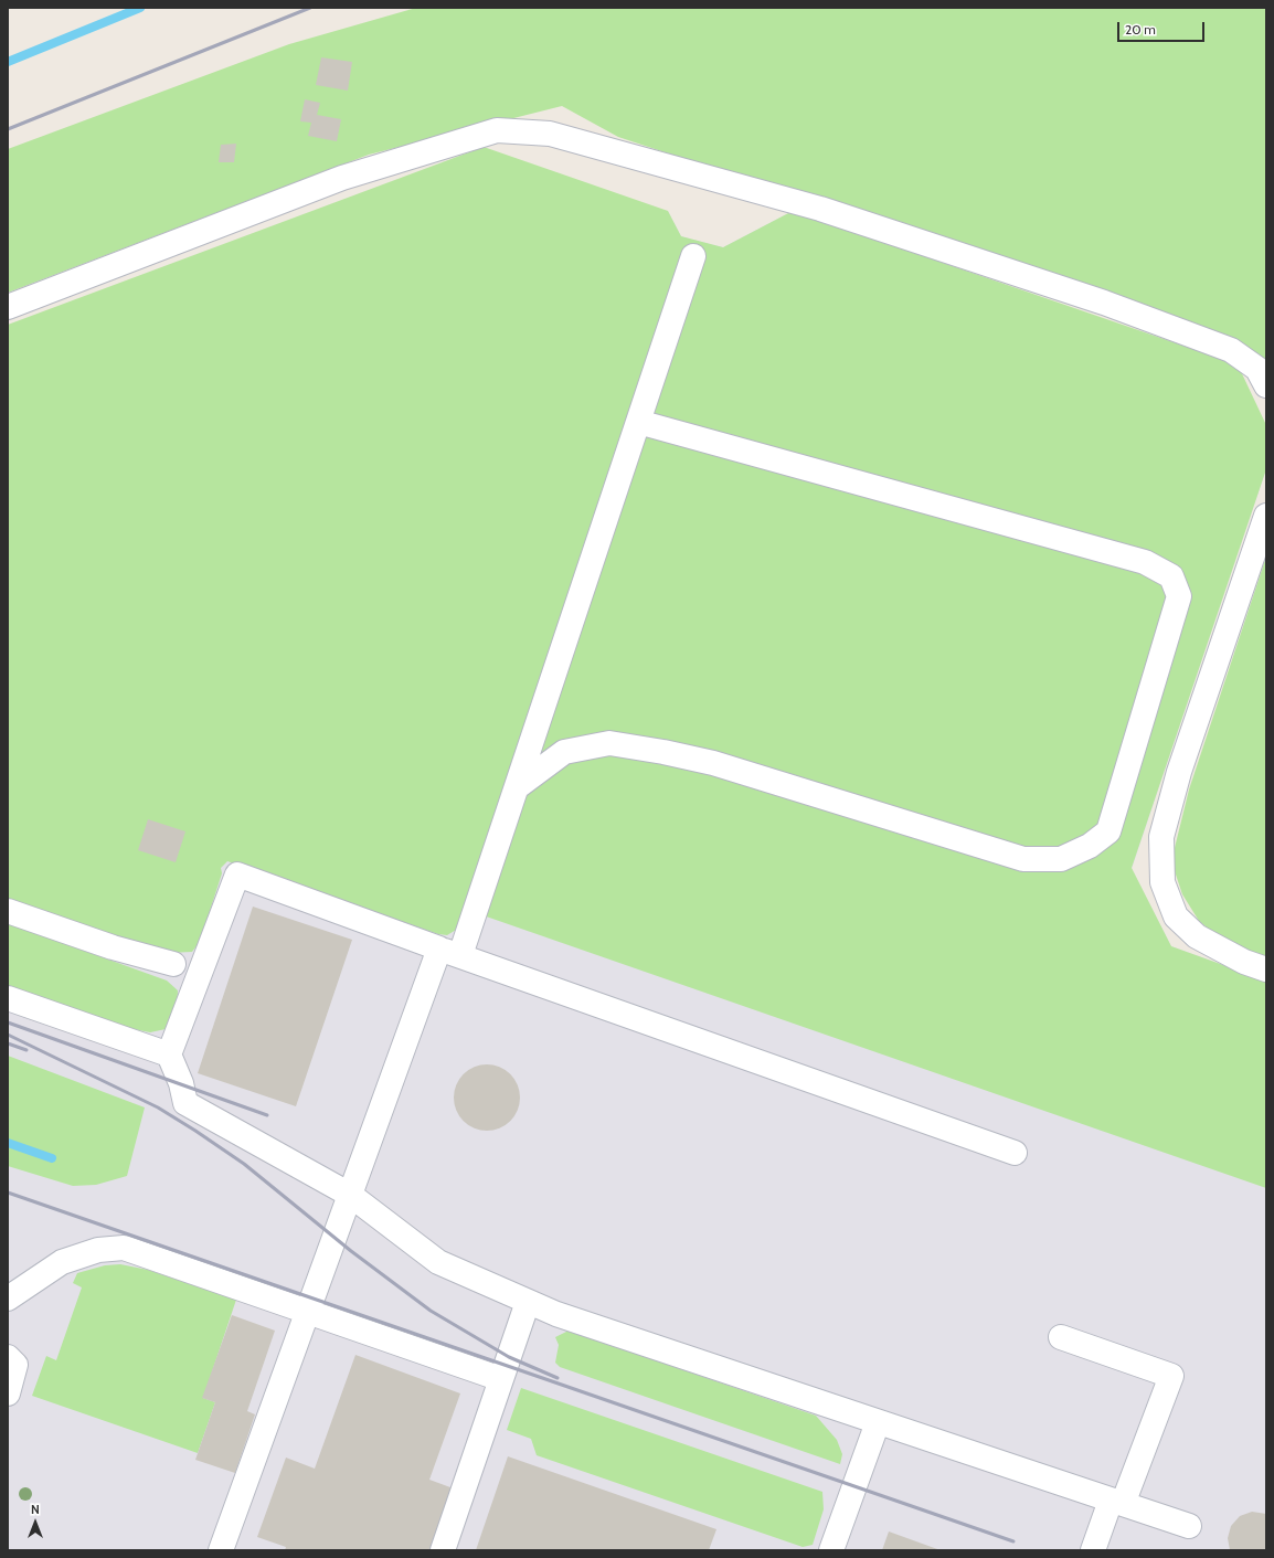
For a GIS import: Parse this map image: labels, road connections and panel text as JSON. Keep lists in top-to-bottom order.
{
  "scale_bar": "20 m",
  "north": "top"
}
